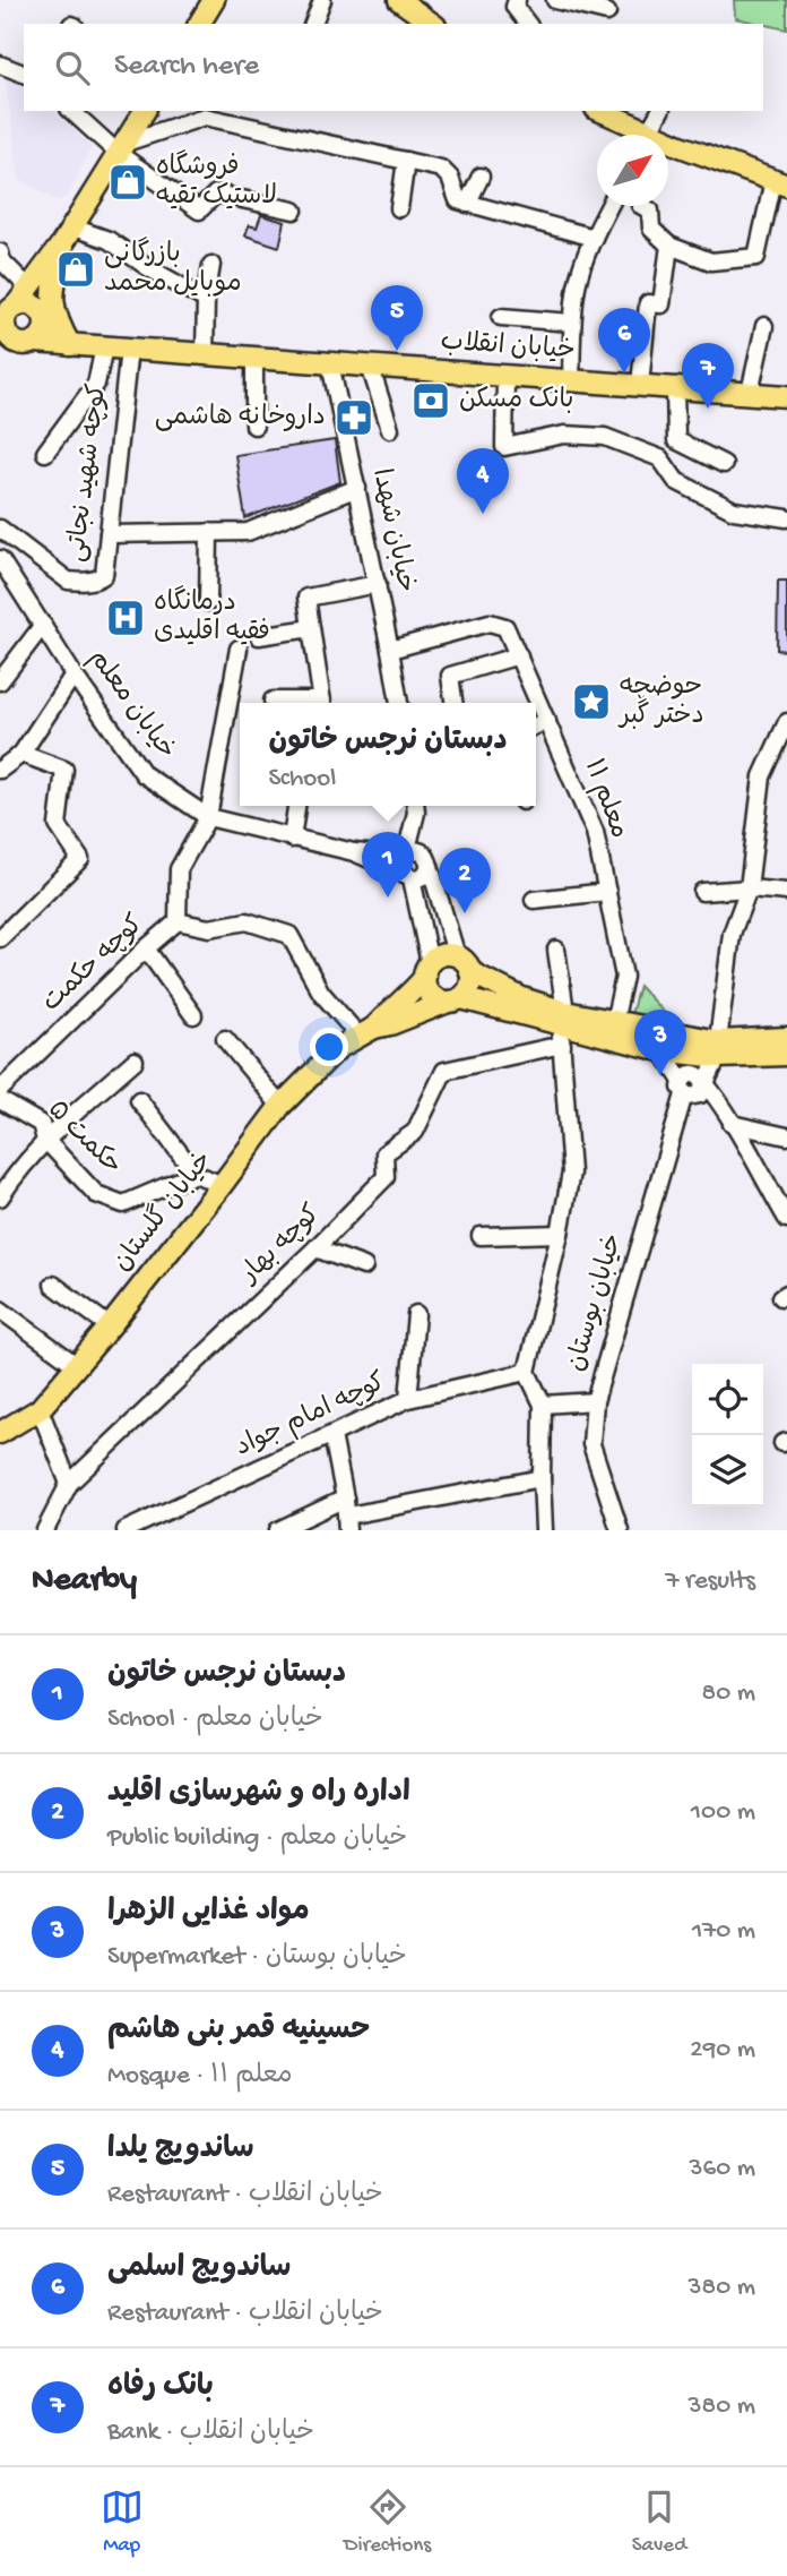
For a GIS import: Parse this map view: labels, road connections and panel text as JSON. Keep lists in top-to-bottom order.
{
  "streets": {
    "main road": ["خیابان انقلاب", "خیابان گلستان"],
    "street": [
      "کوچه شهید نجاتی",
      "خیابان شهدا",
      "خیابان معلم",
      "معلم ۱۱",
      "کوچه حکمت",
      "حکمت ۵",
      "کوچه بهار",
      "خیابان بوستان",
      "کوچه امام جواد"
    ]
  },
  "crossings": [
    ["خیابان انقلاب", "کوچه شهید نجاتی"],
    ["خیابان انقلاب", "خیابان شهدا"],
    ["خیابان شهدا", "معلم ۱۱"],
    ["خیابان معلم", "کوچه حکمت"]
  ],
  "places": {
    "shop": ["فروشگاه لاستیک تقیه", "بازرگانی موبایل محمد"],
    "bank": ["بانک مسکن"],
    "pharmacy": ["داروخانه هاشمی"],
    "hospital": ["درمانگاه فقیه اقلیدی"],
    "place": ["حوضچه دختر گبر"]
  },
  "north": "top right",
  "page": {
    "search": "Search here",
    "pins": [
      "5",
      "6",
      "7",
      "4",
      "1",
      "2",
      "3"
    ],
    "popup": ["دبستان نرجس خاتون", "School"],
    "heading": ["Nearby", "7 results"],
    "list": [
      {
        "mark": "1",
        "name": "دبستان نرجس خاتون",
        "note": "School · خیابان معلم",
        "value": "80 m"
      },
      {
        "mark": "2",
        "name": "اداره راه و شهرسازی اقلید",
        "note": "Public building · خیابان معلم",
        "value": "100 m"
      },
      {
        "mark": "3",
        "name": "مواد غذایی الزهرا",
        "note": "Supermarket · خیابان بوستان",
        "value": "170 m"
      },
      {
        "mark": "4",
        "name": "حسینیه قمر بنی هاشم",
        "note": "Mosque · معلم ۱۱",
        "value": "290 m"
      },
      {
        "mark": "5",
        "name": "ساندویچ یلدا",
        "note": "Restaurant · خیابان انقلاب",
        "value": "360 m"
      },
      {
        "mark": "6",
        "name": "ساندویچ اسلمی",
        "note": "Restaurant · خیابان انقلاب",
        "value": "380 m"
      },
      {
        "mark": "7",
        "name": "بانک رفاه",
        "note": "Bank · خیابان انقلاب",
        "value": "380 m"
      }
    ],
    "nav": ["Map", "Directions", "Saved"]
  }
}
